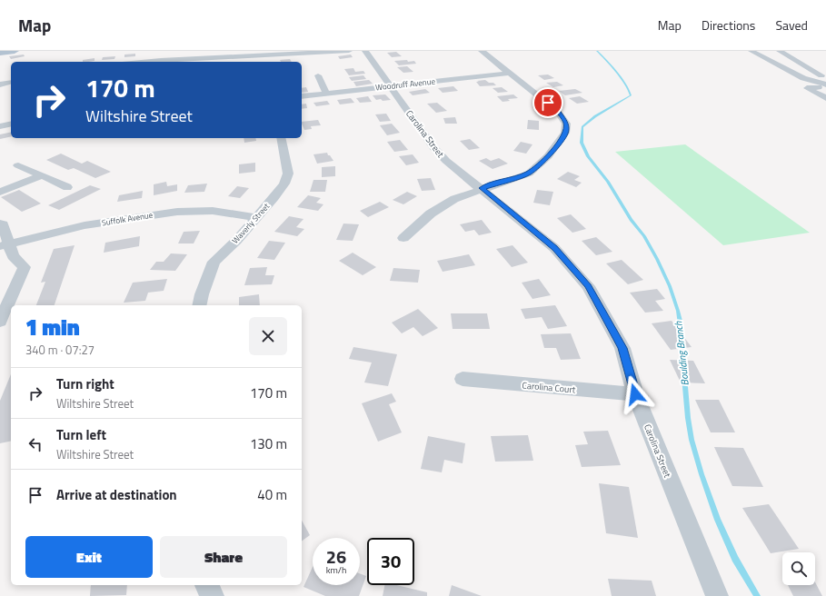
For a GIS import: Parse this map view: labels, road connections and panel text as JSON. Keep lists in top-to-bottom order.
{
  "streets": {
    "street": [
      "Woodruff Avenue",
      "Carolina Street",
      "Suffolk Avenue",
      "Waverly Street",
      "Carolina Court"
    ]
  },
  "crossings": [
    ["Woodruff Avenue", "Carolina Street"],
    ["Carolina Street", "Carolina Court"],
    ["Suffolk Avenue", "Waverly Street"]
  ],
  "water": ["Boulding Branch"],
  "page": {
    "header": "Map",
    "nav": ["Map", "Directions", "Saved"],
    "turn": ["170 m", "Wiltshire Street"],
    "heading": ["1 min", "340 m · 07:27"],
    "list": [
      {
        "name": "Turn right",
        "note": "Wiltshire Street",
        "value": "170 m"
      },
      {
        "name": "Turn left",
        "note": "Wiltshire Street",
        "value": "130 m"
      },
      {
        "name": "Arrive at destination",
        "value": "40 m"
      }
    ],
    "buttons": ["Exit", "Share"],
    "speed": "26 km/h",
    "limit": "30"
  }
}
